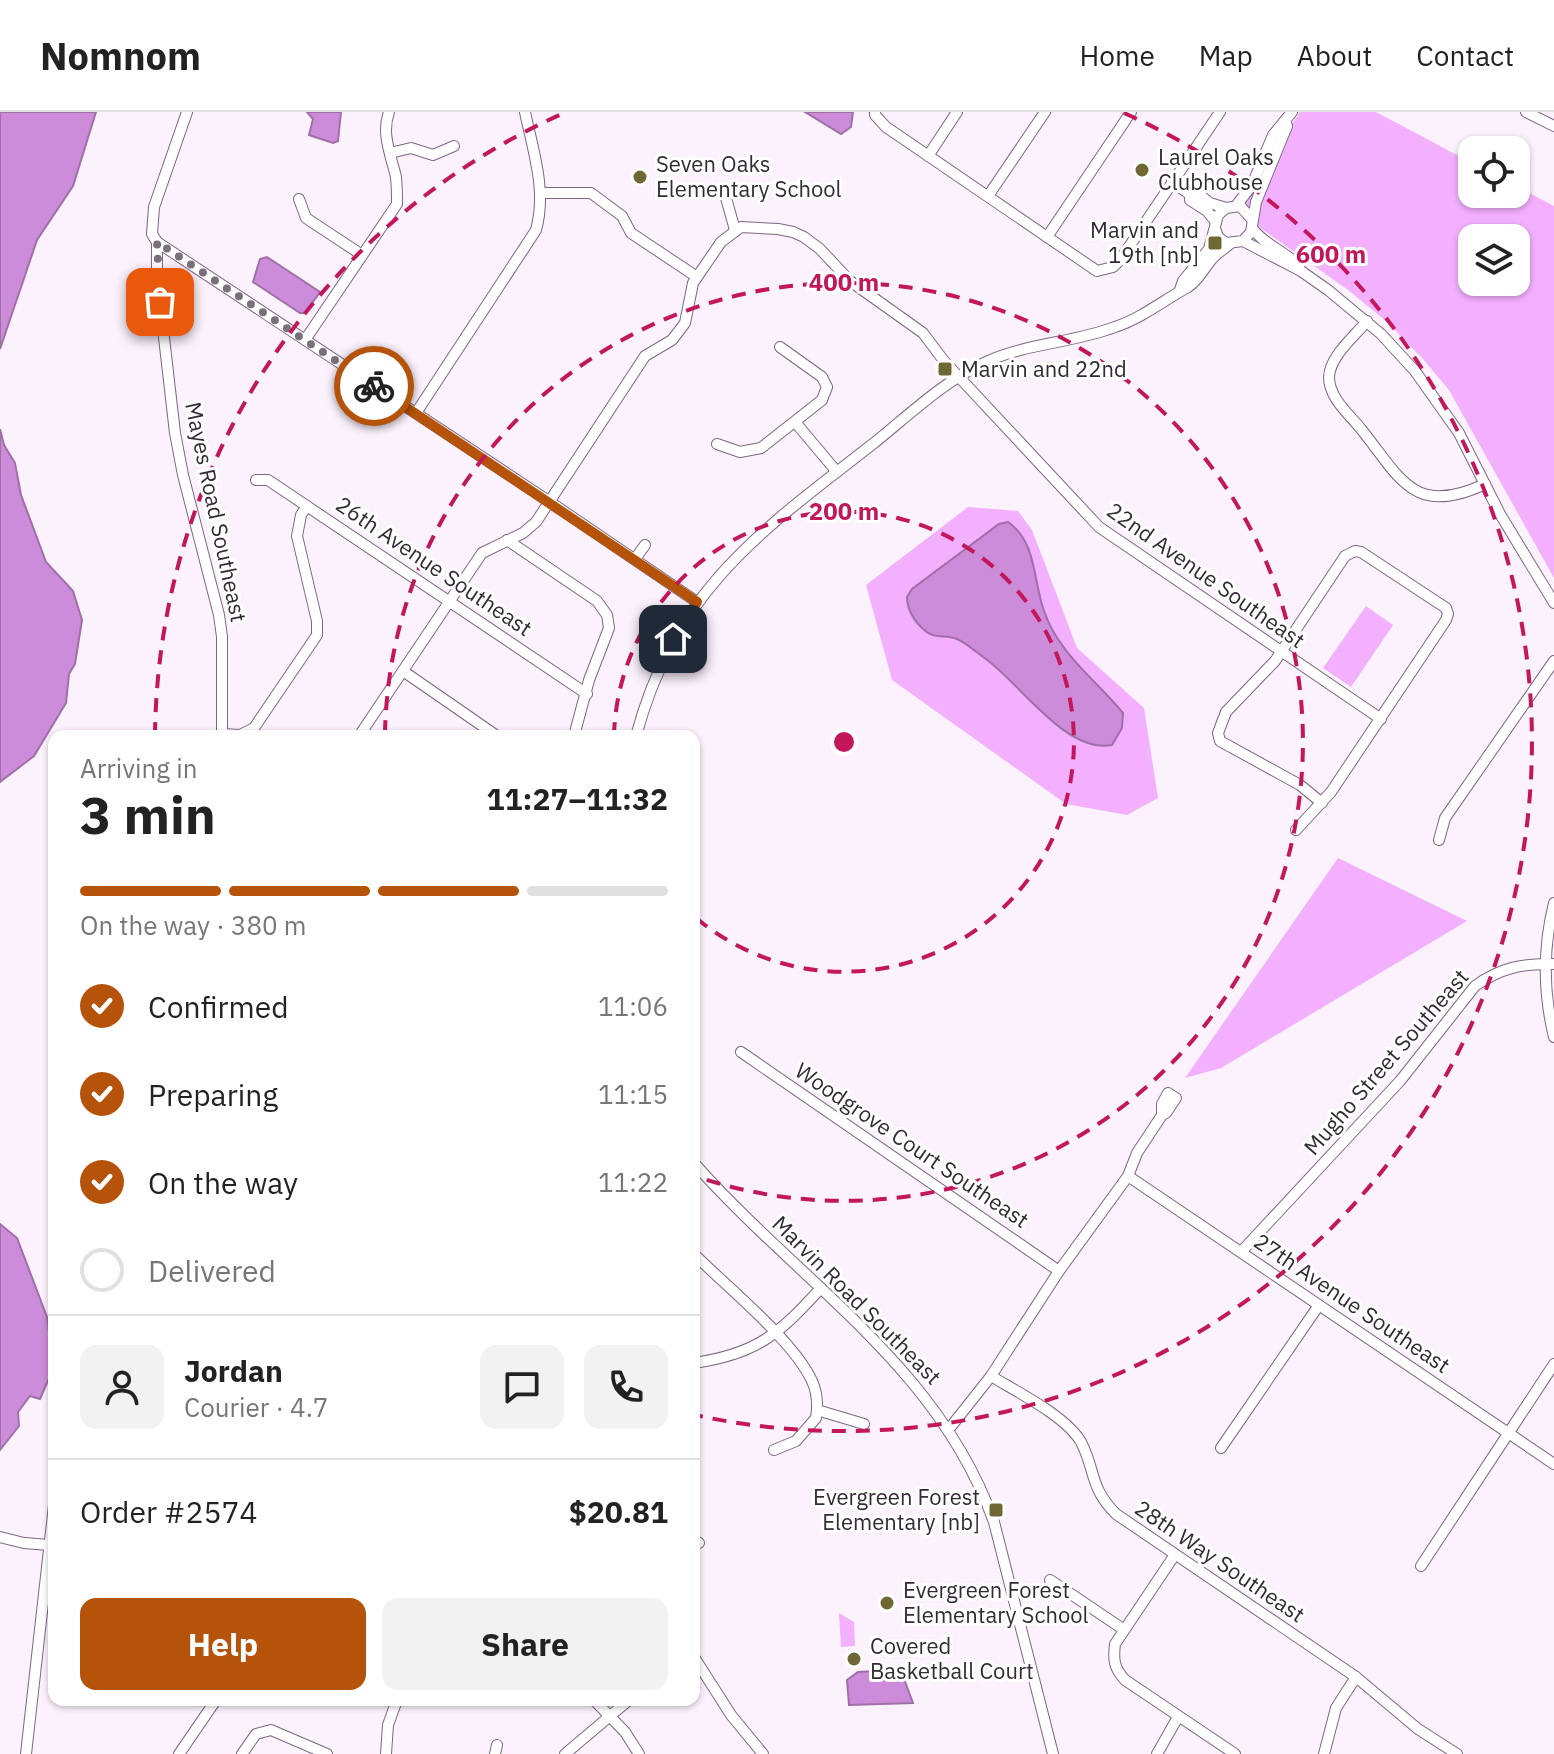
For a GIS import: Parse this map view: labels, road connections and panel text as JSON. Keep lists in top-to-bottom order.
{
  "streets": {
    "street": [
      "Mayes Road Southeast",
      "26th Avenue Southeast",
      "22nd Avenue Southeast",
      "Mugho Street Southeast",
      "Woodgrove Court Southeast",
      "Marvin Road Southeast",
      "27th Avenue Southeast",
      "28th Way Southeast"
    ]
  },
  "crossings": [
    ["Mugho Street Southeast", "27th Avenue Southeast"]
  ],
  "places": {
    "other": [
      "Laurel Oaks Clubhouse",
      "Seven Oaks Elementary School",
      "Evergreen Forest Elementary School",
      "Covered Basketball Court"
    ],
    "transit": ["Marvin and 19th [nb]", "Marvin and 22nd", "Evergreen Forest Elementary [nb]"]
  },
  "page": {
    "header": "Nomnom",
    "nav": [
      "Home",
      "Map",
      "About",
      "Contact"
    ],
    "heading": ["3 min", "Arriving in", "11:27–11:32"],
    "panel": [
      "Jordan",
      "Courier · 4.7",
      "Order #2574",
      "$20.81"
    ],
    "bar": "On the way · 380 m",
    "list": [
      ["Confirmed", "11:06"],
      ["Preparing", "11:15"],
      ["On the way", "11:22"],
      "Delivered"
    ],
    "buttons": ["Help", "Share"]
  },
  "rings": ["600 m", "400 m", "200 m"]
}
